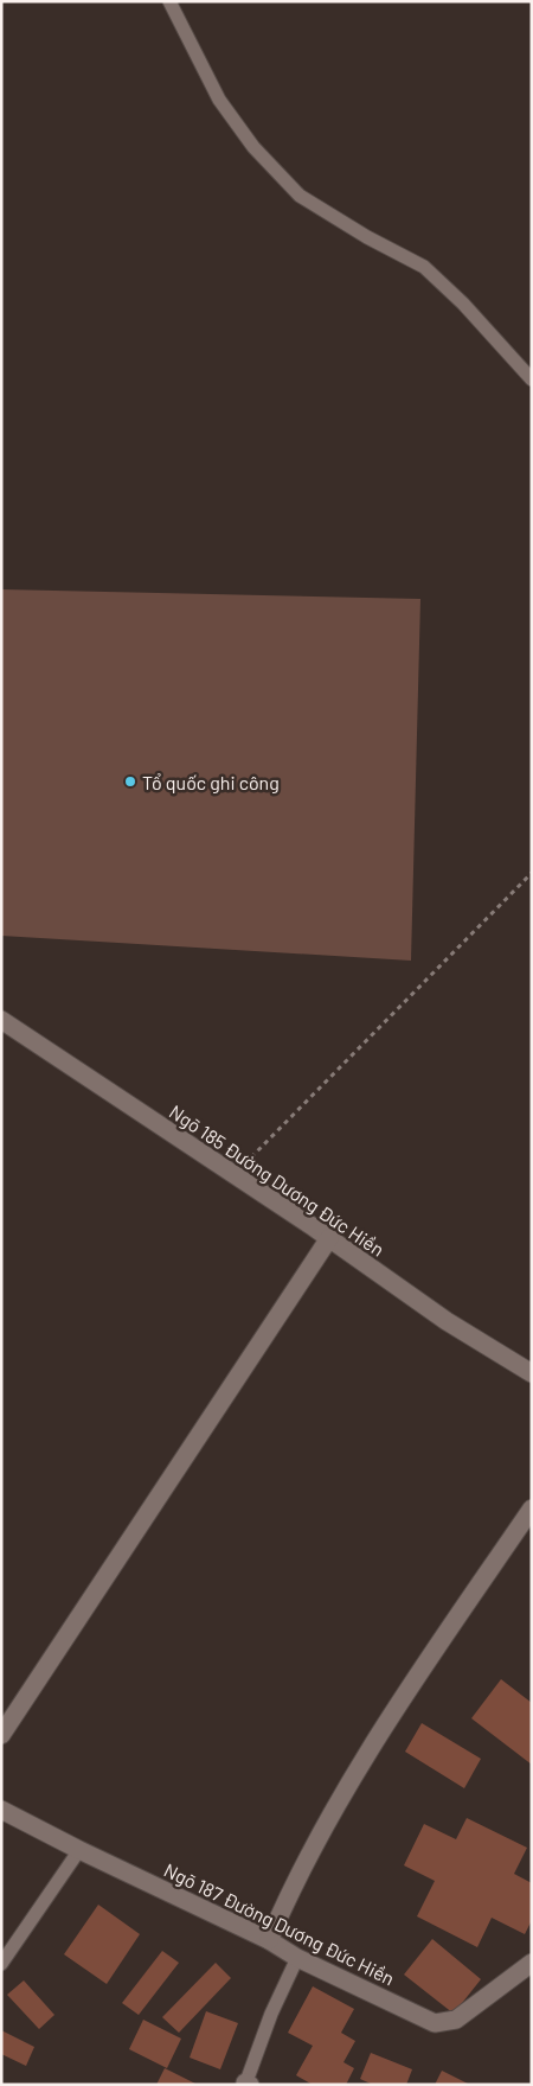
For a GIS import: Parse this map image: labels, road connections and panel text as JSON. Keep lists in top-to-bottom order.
{
  "streets": {
    "street": ["Ngõ 185 Đường Dương Đức Hiền", "Ngõ 187 Đường Dương Đức Hiền"]
  },
  "places": ["Tổ quốc ghi công"]
}
